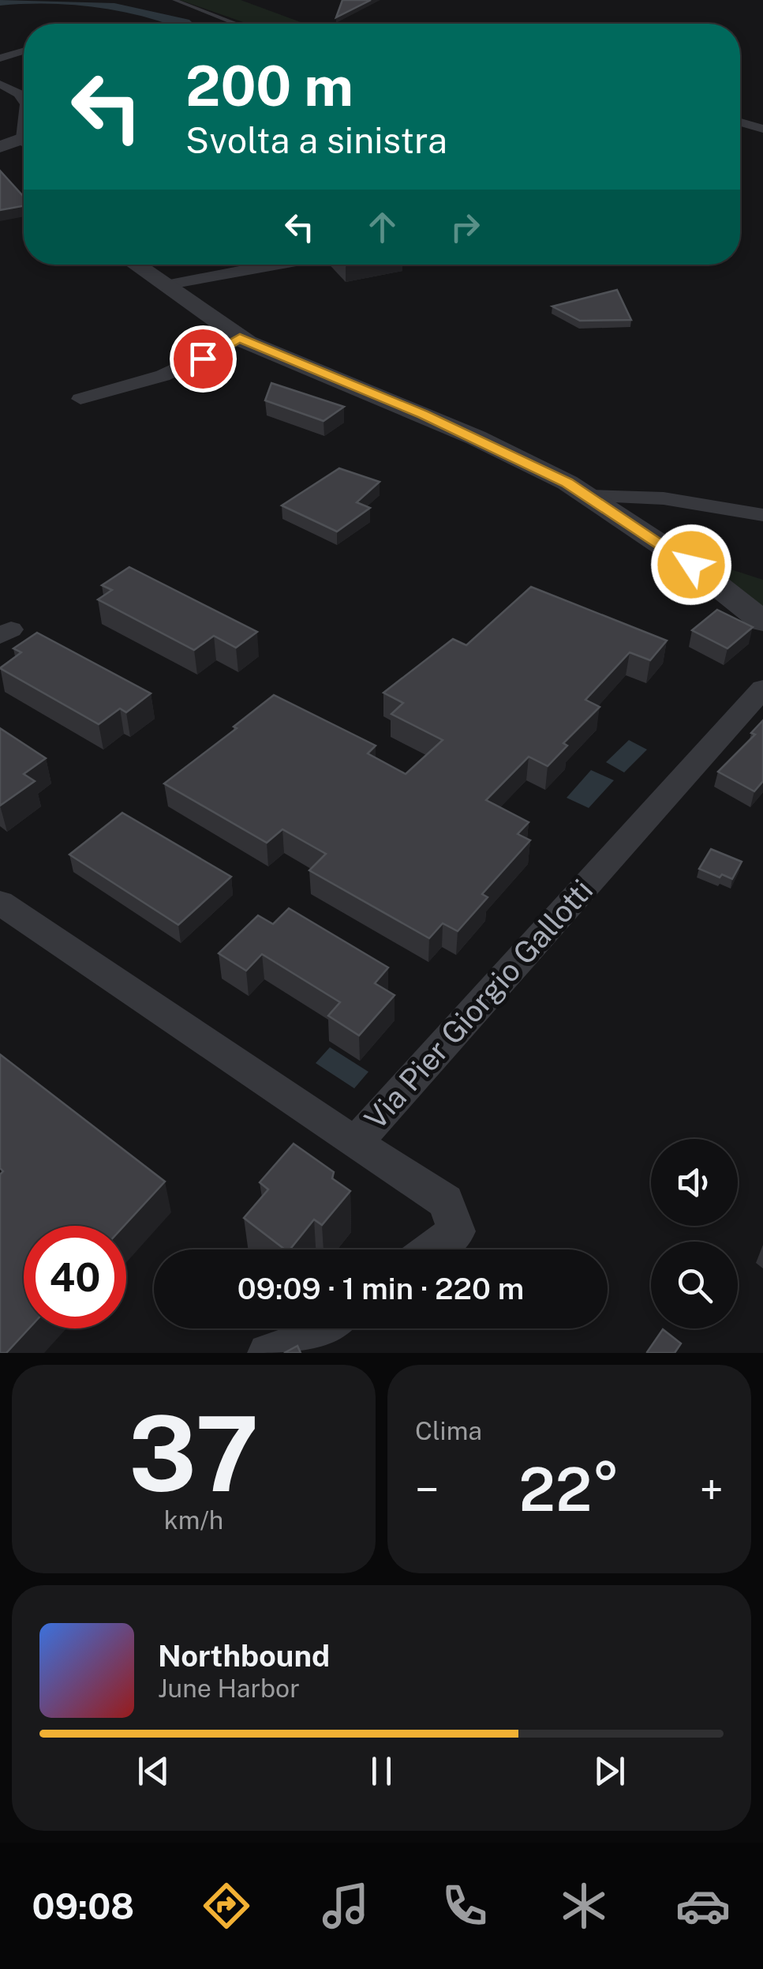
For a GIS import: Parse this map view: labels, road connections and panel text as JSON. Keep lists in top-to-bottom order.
{
  "streets": {
    "street": ["Via Pier Giorgio Gallotti"]
  },
  "page": {
    "turn": ["200 m", "Svolta a sinistra"],
    "limit": "40",
    "trip": "09:09 · 1 min · 220 m",
    "tile": [
      ["37", "km/h"],
      "Clima"
    ],
    "heat": ["−", "22°", "+"],
    "song": ["Northbound", "June Harbor"],
    "tabs": "09:08"
  }
}
